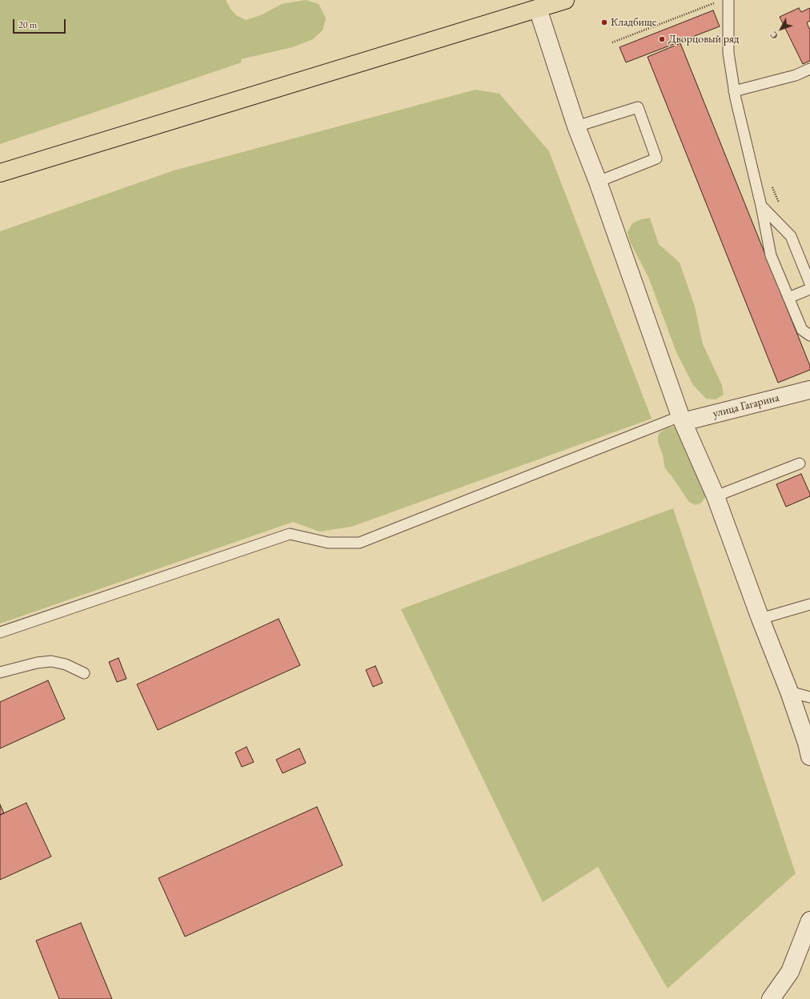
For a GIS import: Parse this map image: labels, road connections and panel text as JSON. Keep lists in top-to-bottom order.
{
  "streets": {
    "street": ["улица Гагарина"]
  },
  "places": ["Кладбище", "Дворцовый ряд"],
  "scale_bar": "20 m",
  "north": "bottom left"
}
